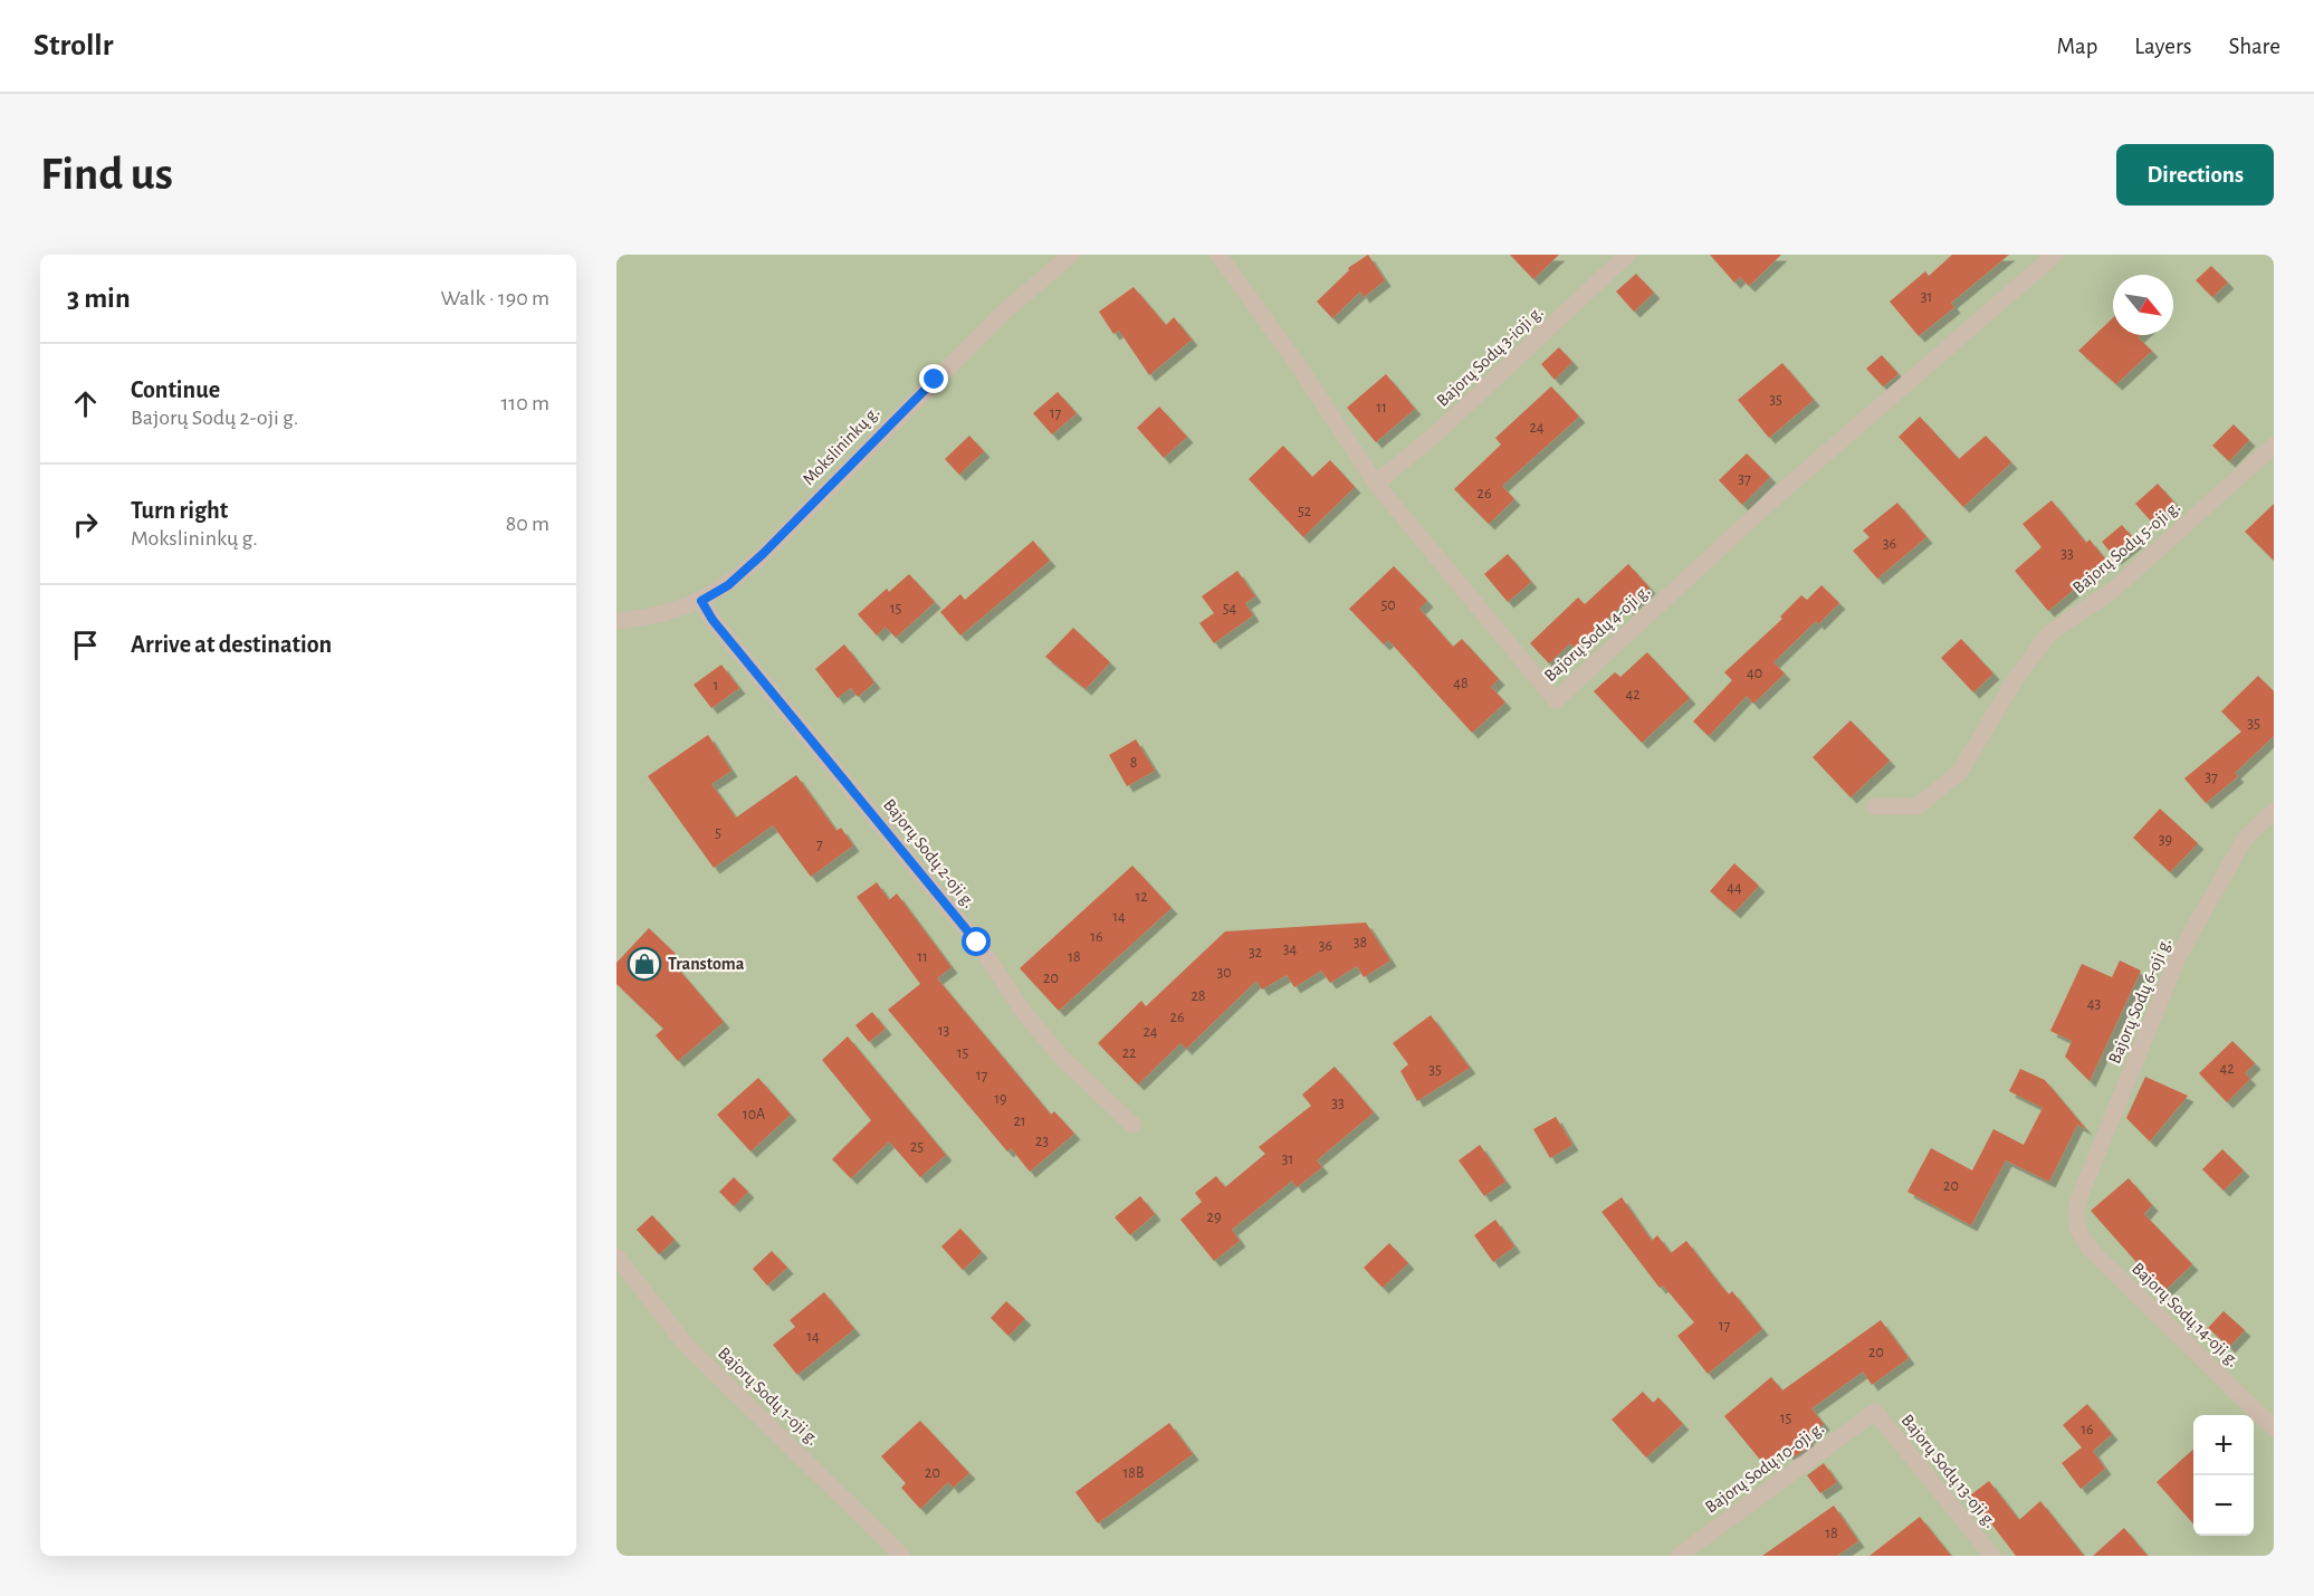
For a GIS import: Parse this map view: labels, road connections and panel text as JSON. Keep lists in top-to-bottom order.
{
  "streets": {
    "street": [
      "Bajorų Sodų 3-ioji g.",
      "Mokslininkų g.",
      "Bajorų Sodų 5-oji g.",
      "Bajorų Sodų 4-oji g.",
      "Bajorų Sodų 2-oji g.",
      "Bajorų Sodų 6-oji g.",
      "Bajorų Sodų 14-oji g.",
      "Bajorų Sodų 1-oji g.",
      "Bajorų Sodų 10-oji g.",
      "Bajorų Sodų 13-oji g."
    ]
  },
  "crossings": [
    ["Bajorų Sodų 3-ioji g.", "Bajorų Sodų 4-oji g."],
    ["Mokslininkų g.", "Bajorų Sodų 2-oji g."],
    ["Bajorų Sodų 6-oji g.", "Bajorų Sodų 14-oji g."],
    ["Bajorų Sodų 10-oji g.", "Bajorų Sodų 13-oji g."]
  ],
  "places": {
    "shop": ["Transtoma"]
  },
  "house_numbers": [
    "31",
    "35",
    "11",
    "17",
    "24",
    "37",
    "26",
    "52",
    "36",
    "33",
    "50",
    "15",
    "54",
    "40",
    "48",
    "1",
    "42",
    "35",
    "8",
    "37",
    "5",
    "39",
    "7",
    "44",
    "12",
    "14",
    "16",
    "38",
    "36",
    "34",
    "32",
    "11",
    "18",
    "30",
    "20",
    "28",
    "43",
    "26",
    "13",
    "24",
    "15",
    "22",
    "42",
    "35",
    "17",
    "19",
    "33",
    "10A",
    "21",
    "23",
    "25",
    "31",
    "20",
    "29",
    "17",
    "14",
    "20",
    "15",
    "16",
    "20",
    "18B",
    "18"
  ],
  "north": "bottom right",
  "page": {
    "header": "Strollr",
    "nav": ["Map", "Layers", "Share"],
    "buttons": "Directions",
    "title": "Find us",
    "heading": ["3 min", "Walk · 190 m"],
    "list": [
      ["Continue", "Bajorų Sodų 2-oji g.", "110 m"],
      ["Turn right", "Mokslininkų g.", "80 m"],
      "Arrive at destination"
    ],
    "map_buttons": ["+", "−"]
  }
}
